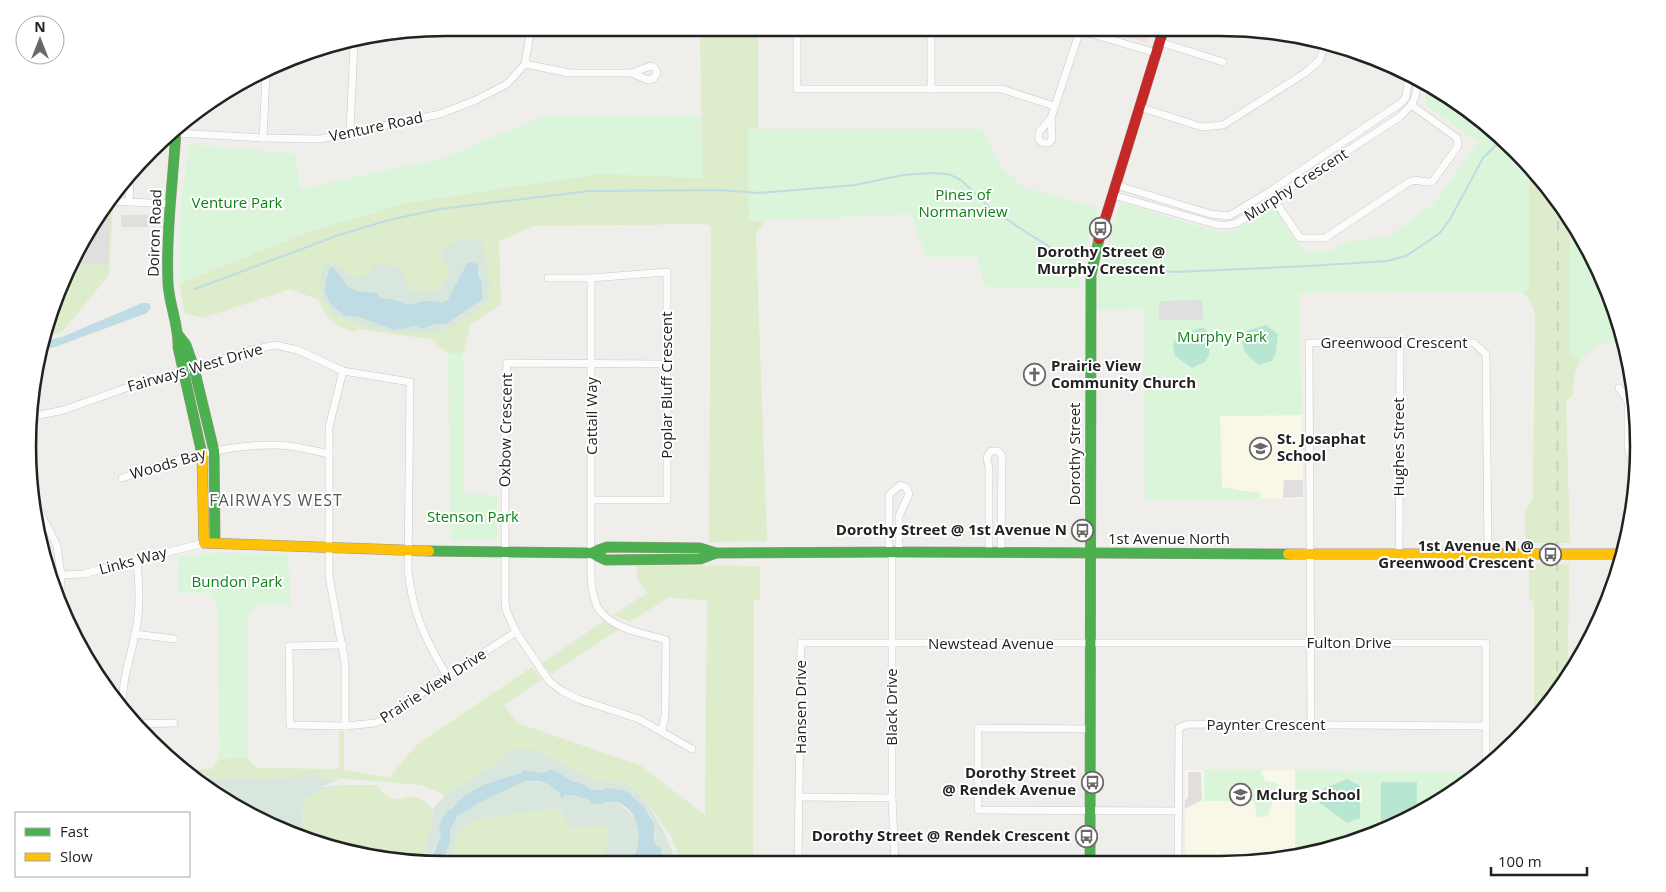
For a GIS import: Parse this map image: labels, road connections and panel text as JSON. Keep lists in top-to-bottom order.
{
  "streets": {
    "street": [
      "Venture Road",
      "Murphy Crescent",
      "Doiron Road",
      "Greenwood Crescent",
      "Fairways West Drive",
      "Poplar Bluff Crescent",
      "Cattail Way",
      "Oxbow Crescent",
      "Hughes Street",
      "Dorothy Street",
      "Woods Bay",
      "1st Avenue North",
      "Links Way",
      "Fulton Drive",
      "Newstead Avenue",
      "Prairie View Drive",
      "Hansen Drive",
      "Black Drive",
      "Paynter Crescent"
    ]
  },
  "crossings": [
    ["Murphy Crescent", "Dorothy Street"],
    ["Doiron Road", "Fairways West Drive"],
    ["Greenwood Crescent", "Hughes Street"],
    ["Greenwood Crescent", "1st Avenue North"],
    ["Fairways West Drive", "1st Avenue North"],
    ["Fairways West Drive", "Links Way"],
    ["Poplar Bluff Crescent", "Cattail Way"],
    ["Cattail Way", "Oxbow Crescent"],
    ["Cattail Way", "1st Avenue North"],
    ["Oxbow Crescent", "1st Avenue North"],
    ["Hughes Street", "1st Avenue North"],
    ["Dorothy Street", "1st Avenue North"],
    ["Dorothy Street", "Fulton Drive"],
    ["Dorothy Street", "Newstead Avenue"],
    ["1st Avenue North", "Links Way"],
    ["1st Avenue North", "Black Drive"],
    ["Fulton Drive", "Newstead Avenue"],
    ["Fulton Drive", "Paynter Crescent"],
    ["Newstead Avenue", "Hansen Drive"],
    ["Newstead Avenue", "Black Drive"],
    ["Hansen Drive", "Black Drive"]
  ],
  "districts": ["FAIRWAYS WEST"],
  "parks": [
    "Pines of Normanview",
    "Venture Park",
    "Murphy Park",
    "Stenson Park",
    "Bundon Park"
  ],
  "places": {
    "bus stop": [
      "Dorothy Street @ Murphy Crescent",
      "Dorothy Street @ 1st Avenue N",
      "1st Avenue N @ Greenwood Crescent",
      "Dorothy Street @ Rendek Avenue",
      "Dorothy Street @ Rendek Crescent"
    ],
    "church": ["Prairie View Community Church"],
    "school or university": ["St. Josaphat School", "Mclurg School"]
  },
  "legend": ["Fast", "Slow"],
  "scale_bar": "100 m",
  "north": "top"
}
